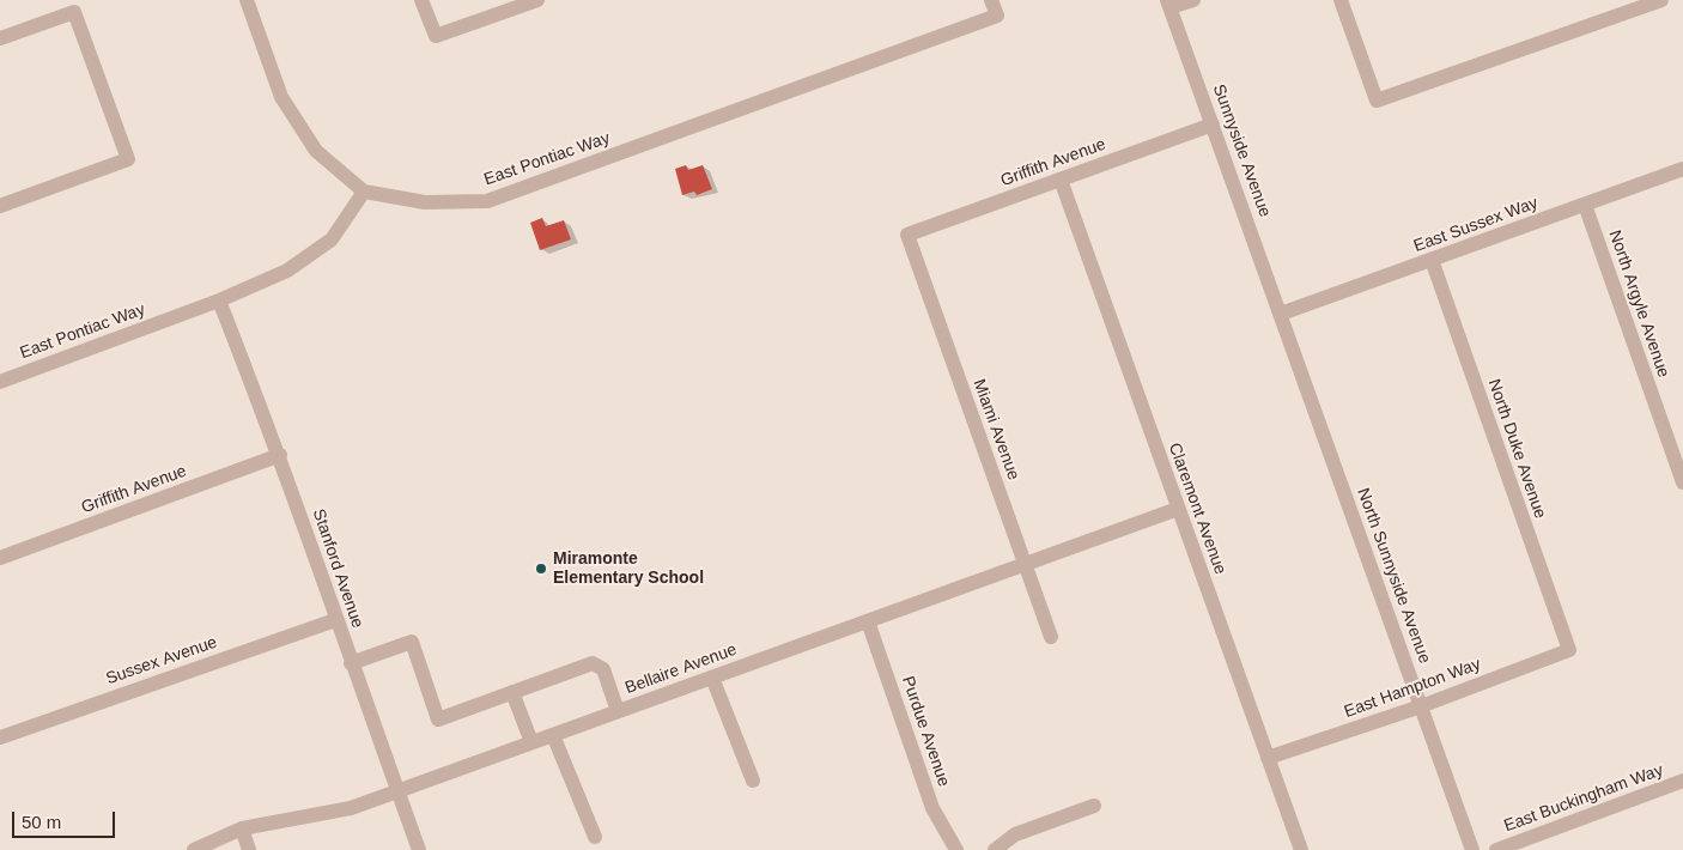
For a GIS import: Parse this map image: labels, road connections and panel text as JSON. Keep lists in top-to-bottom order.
{
  "streets": {
    "street": [
      "Sunnyside Avenue",
      "East Pontiac Way",
      "Griffith Avenue",
      "East Sussex Way",
      "North Argyle Avenue",
      "Miami Avenue",
      "North Duke Avenue",
      "Claremont Avenue",
      "Stanford Avenue",
      "North Sunnyside Avenue",
      "Sussex Avenue",
      "Bellaire Avenue",
      "East Hampton Way",
      "Purdue Avenue",
      "East Buckingham Way"
    ]
  },
  "crossings": [
    ["Sunnyside Avenue", "Griffith Avenue"],
    ["Sunnyside Avenue", "East Sussex Way"],
    ["Sunnyside Avenue", "North Sunnyside Avenue"],
    ["East Pontiac Way", "Stanford Avenue"],
    ["Griffith Avenue", "Miami Avenue"],
    ["Griffith Avenue", "Claremont Avenue"],
    ["Griffith Avenue", "Stanford Avenue"],
    ["East Sussex Way", "North Argyle Avenue"],
    ["East Sussex Way", "North Duke Avenue"],
    ["East Sussex Way", "North Sunnyside Avenue"],
    ["Miami Avenue", "Bellaire Avenue"],
    ["North Duke Avenue", "East Hampton Way"],
    ["Claremont Avenue", "Bellaire Avenue"],
    ["Claremont Avenue", "East Hampton Way"],
    ["Stanford Avenue", "Sussex Avenue"],
    ["Stanford Avenue", "Bellaire Avenue"],
    ["North Sunnyside Avenue", "East Hampton Way"],
    ["Bellaire Avenue", "Purdue Avenue"]
  ],
  "places": ["Miramonte Elementary School"],
  "scale_bar": "50 m"
}
